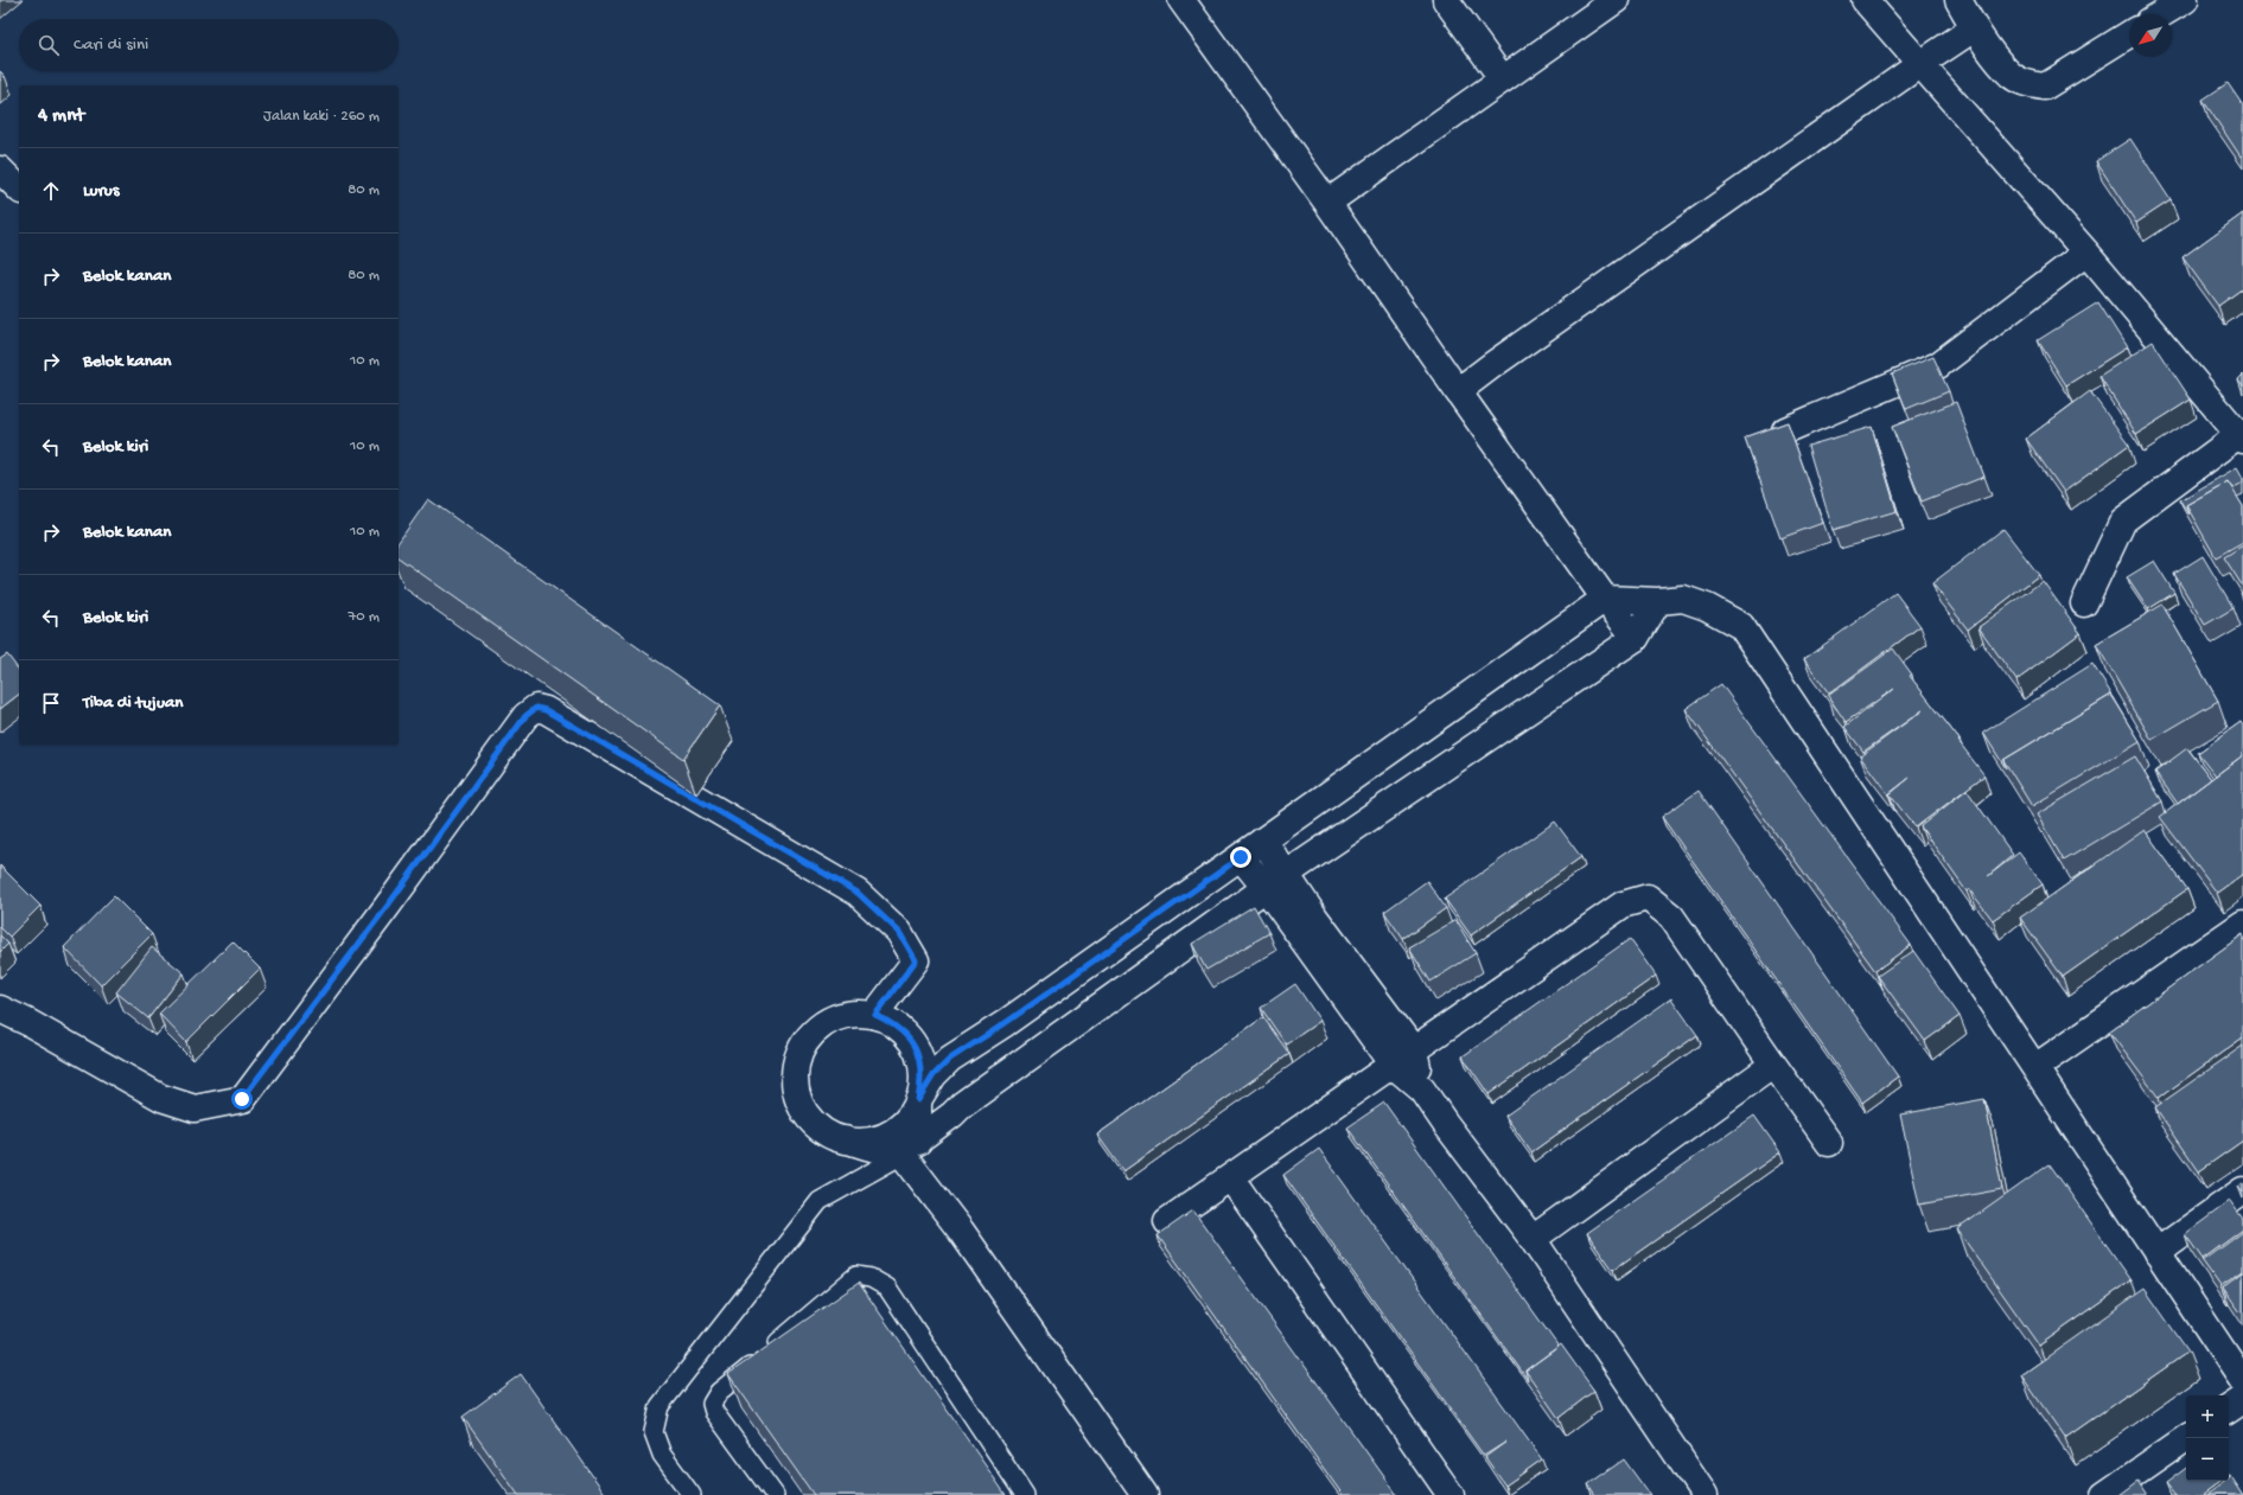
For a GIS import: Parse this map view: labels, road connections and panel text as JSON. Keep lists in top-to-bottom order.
{
  "north": "bottom left",
  "page": {
    "search": "Cari di sini",
    "heading": ["4 mnt", "Jalan kaki · 260 m"],
    "list": [
      ["Lurus", "80 m"],
      ["Belok kanan", "80 m"],
      ["Belok kanan", "10 m"],
      ["Belok kiri", "10 m"],
      ["Belok kanan", "10 m"],
      ["Belok kiri", "70 m"],
      "Tiba di tujuan"
    ],
    "map_buttons": ["+", "−"]
  }
}
